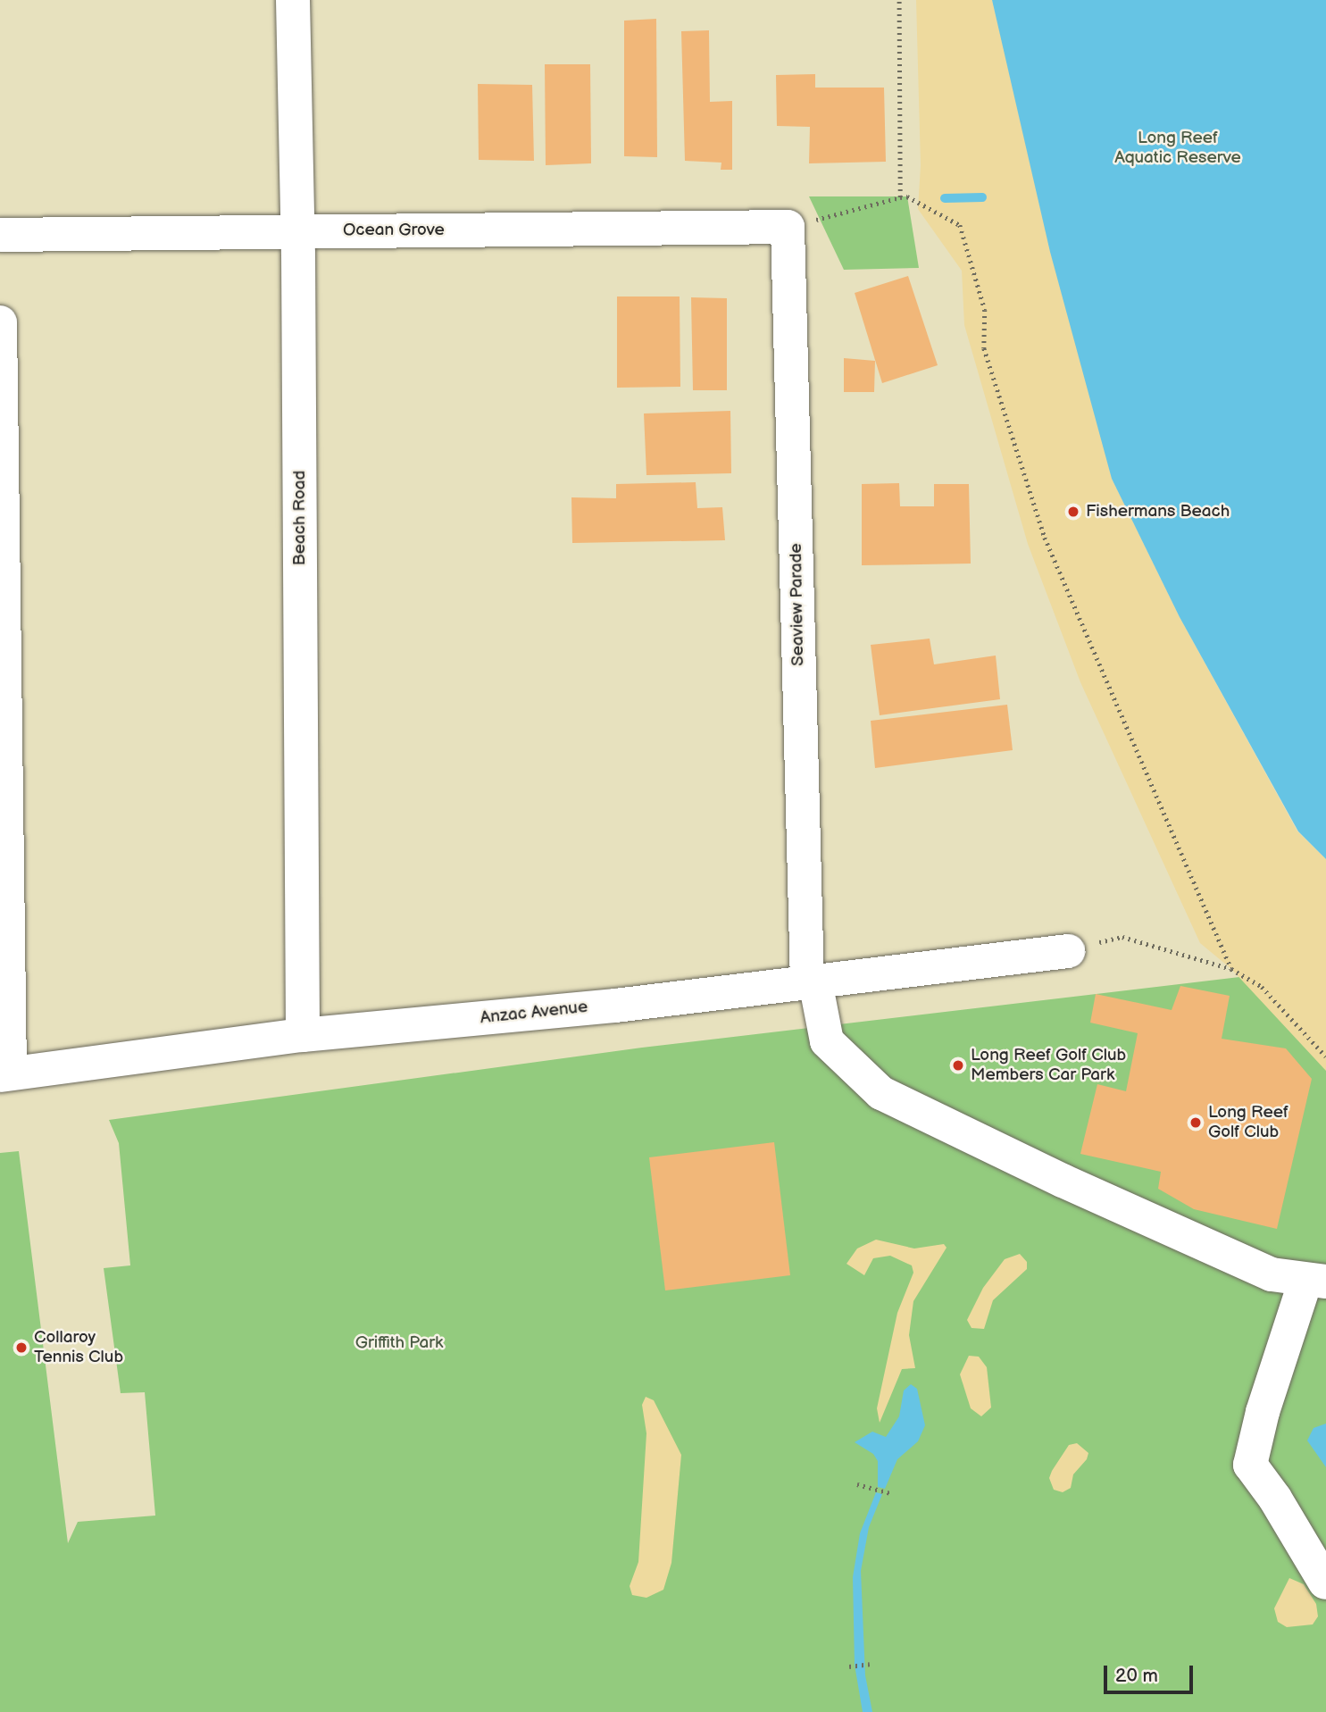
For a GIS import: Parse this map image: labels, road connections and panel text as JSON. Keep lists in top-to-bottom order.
{
  "streets": {
    "street": [
      "Ocean Grove",
      "Beach Road",
      "Seaview Parade",
      "Anzac Avenue"
    ]
  },
  "crossings": [
    ["Ocean Grove", "Beach Road"],
    ["Ocean Grove", "Seaview Parade"],
    ["Beach Road", "Anzac Avenue"],
    ["Seaview Parade", "Anzac Avenue"]
  ],
  "parks": ["Long Reef Aquatic Reserve", "Griffith Park"],
  "places": [
    "Fishermans Beach",
    "Long Reef Golf Club Members Car Park",
    "Long Reef Golf Club",
    "Collaroy Tennis Club"
  ],
  "scale_bar": "20 m"
}
